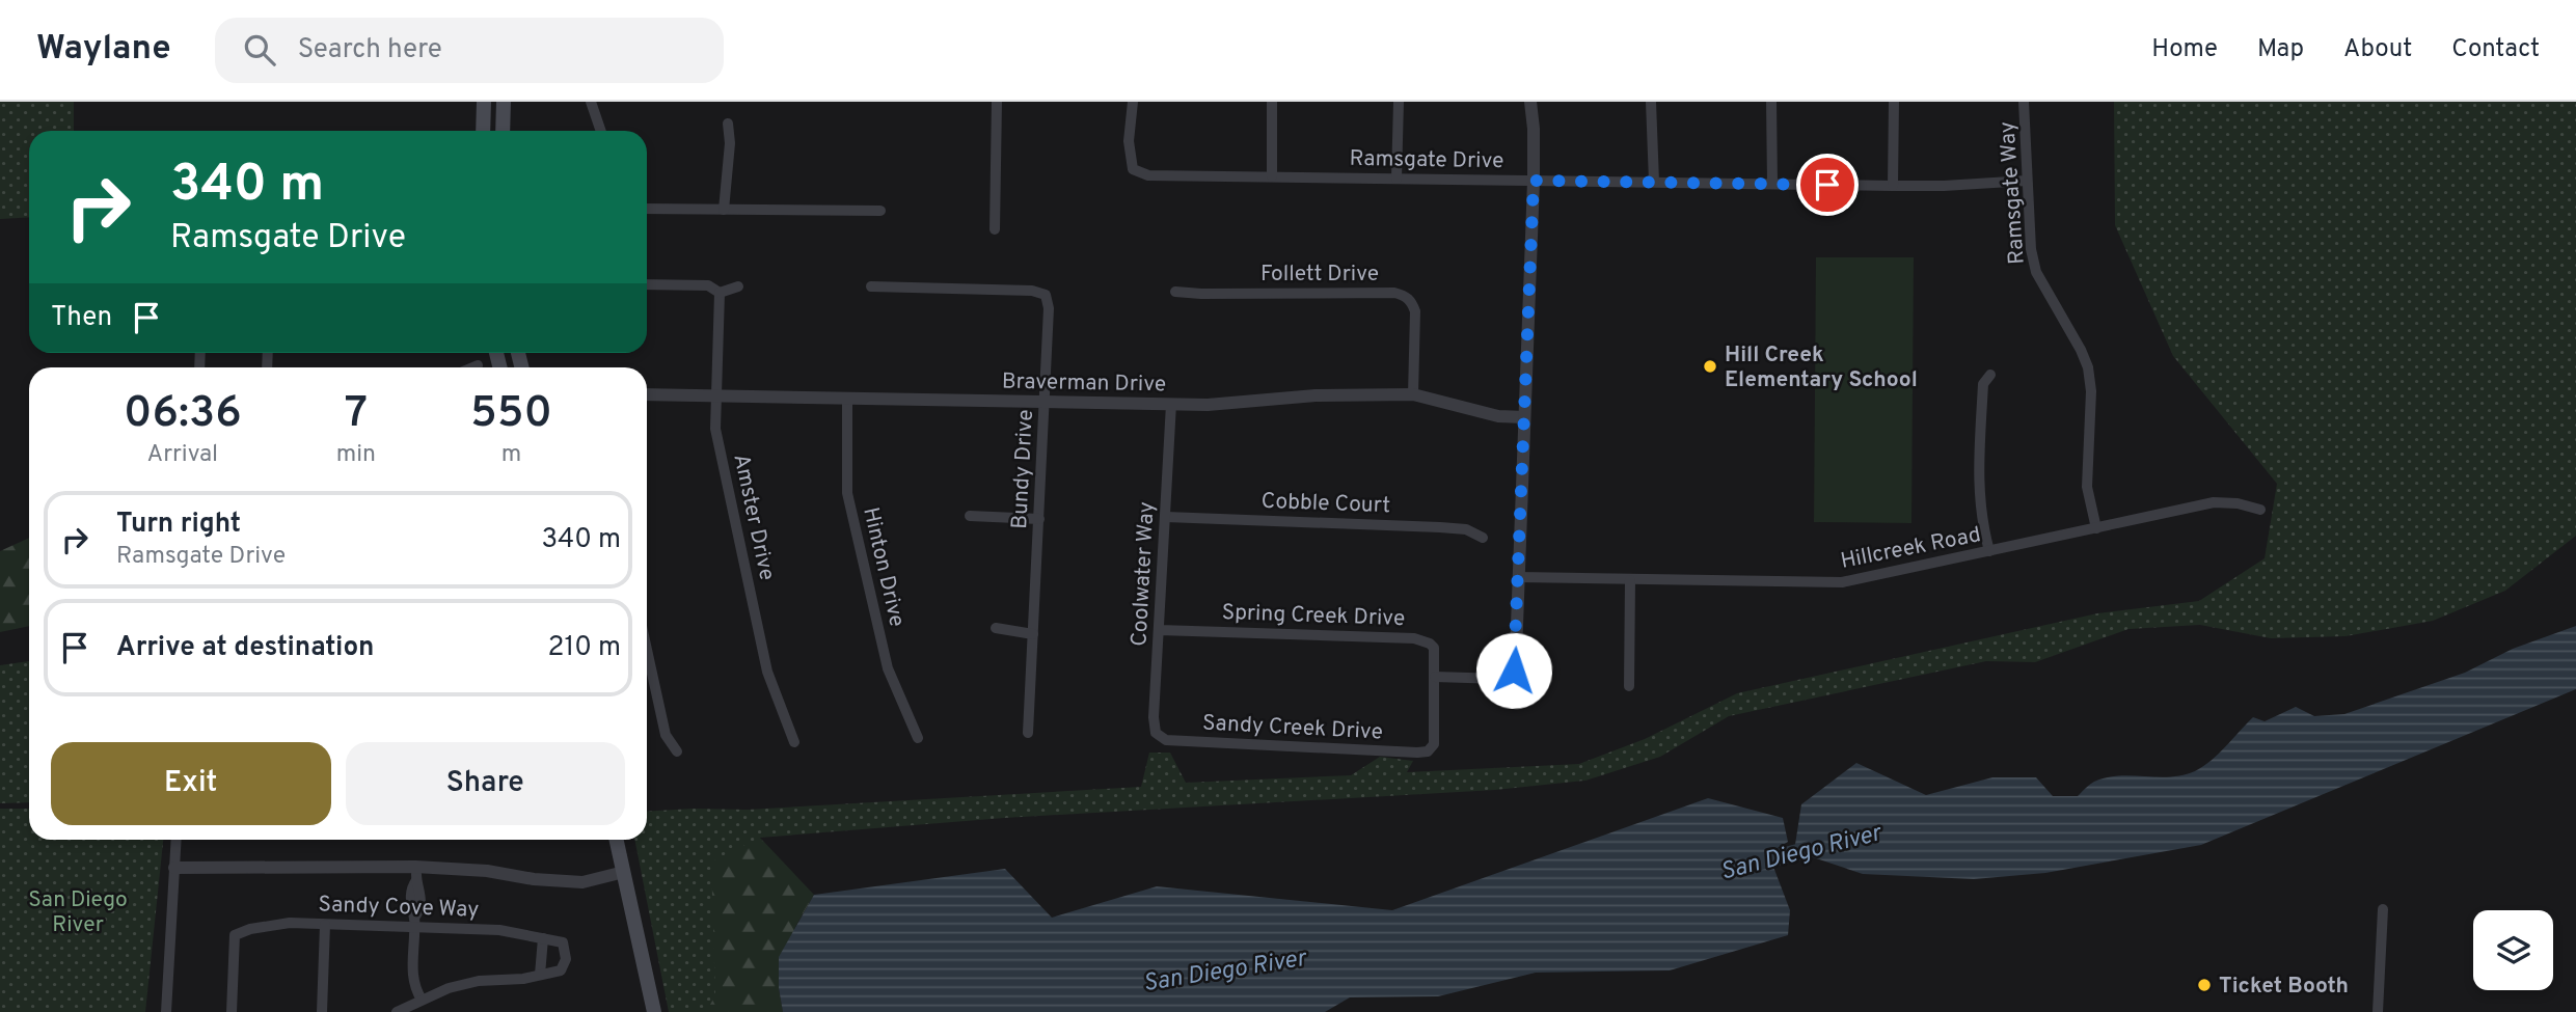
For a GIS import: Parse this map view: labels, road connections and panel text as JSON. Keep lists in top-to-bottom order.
{
  "streets": {
    "street": [
      "Ramsgate Drive",
      "Ramsgate Way",
      "Follett Drive",
      "Braverman Drive",
      "Bundy Drive",
      "Cobble Court",
      "Amster Drive",
      "Hillcreek Road",
      "Hinton Drive",
      "Coolwater Way",
      "Spring Creek Drive",
      "Sandy Creek Drive",
      "Sandy Cove Way"
    ]
  },
  "crossings": [
    ["Ramsgate Drive", "Ramsgate Way"],
    ["Ramsgate Way", "Hillcreek Road"],
    ["Follett Drive", "Braverman Drive"],
    ["Braverman Drive", "Bundy Drive"],
    ["Braverman Drive", "Amster Drive"],
    ["Braverman Drive", "Hinton Drive"],
    ["Braverman Drive", "Coolwater Way"],
    ["Cobble Court", "Coolwater Way"],
    ["Coolwater Way", "Spring Creek Drive"],
    ["Coolwater Way", "Sandy Creek Drive"],
    ["Spring Creek Drive", "Sandy Creek Drive"]
  ],
  "water": ["San Diego River"],
  "parks": ["San Diego River"],
  "places": ["Hill Creek Elementary School", "Ticket Booth"],
  "page": {
    "header": "Waylane",
    "search": "Search here",
    "nav": [
      "Home",
      "Map",
      "About",
      "Contact"
    ],
    "turn": ["340 m", "Ramsgate Drive"],
    "then": "Then",
    "eta": [
      "06:36",
      "Arrival",
      "7",
      "min",
      "550",
      "m"
    ],
    "list": [
      {
        "name": "Turn right",
        "note": "Ramsgate Drive",
        "value": "340 m"
      },
      {
        "name": "Arrive at destination",
        "value": "210 m"
      }
    ],
    "buttons": ["Exit", "Share"]
  }
}
